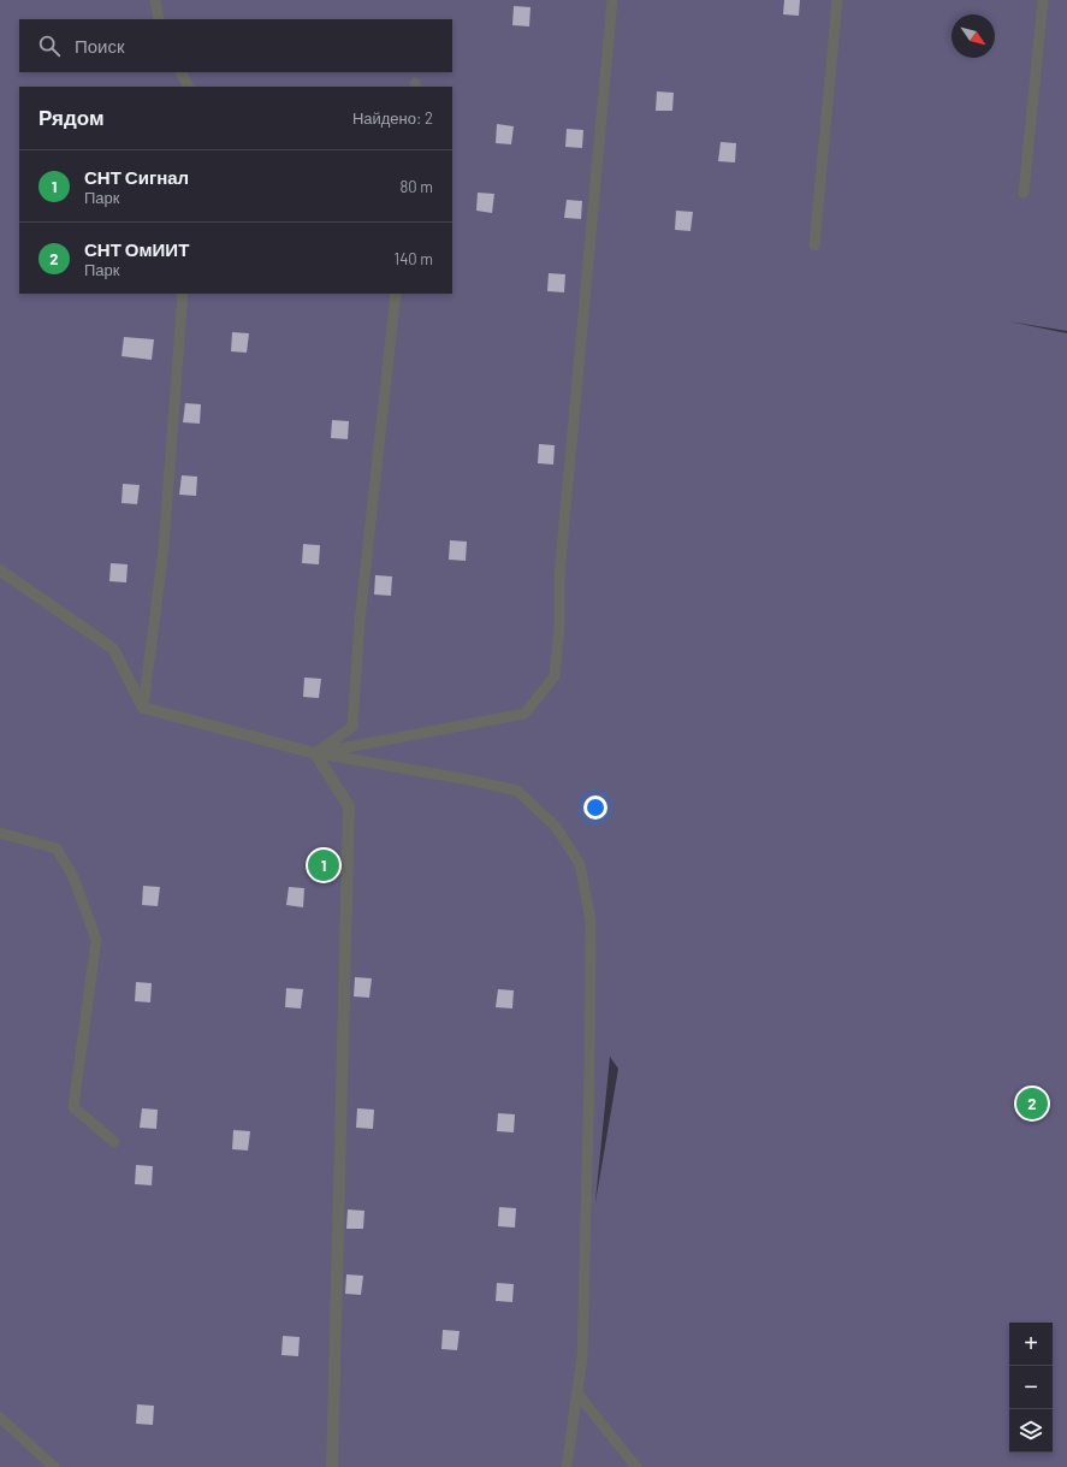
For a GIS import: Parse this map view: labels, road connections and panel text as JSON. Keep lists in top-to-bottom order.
{
  "north": "bottom right",
  "page": {
    "search": "Поиск",
    "heading": ["Рядом", "Найдено: 2"],
    "list": [
      {
        "mark": "1",
        "name": "СНТ Сигнал",
        "note": "Парк",
        "value": "80 m"
      },
      {
        "mark": "2",
        "name": "СНТ ОмИИТ",
        "note": "Парк",
        "value": "140 m"
      }
    ],
    "pins": ["1", "2"],
    "map_buttons": ["+", "−"]
  }
}
